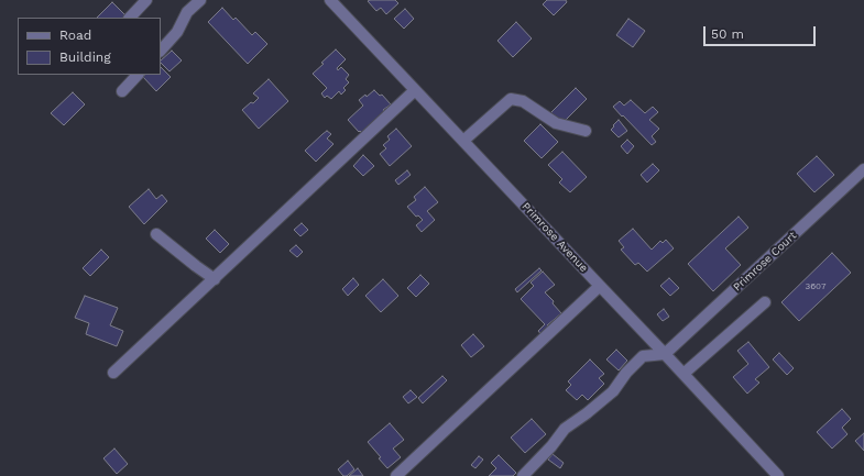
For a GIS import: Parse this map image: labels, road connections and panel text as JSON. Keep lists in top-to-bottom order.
{
  "streets": {
    "street": ["Primrose Avenue", "Primrose Court"]
  },
  "crossings": [
    ["Primrose Avenue", "Primrose Court"]
  ],
  "house_numbers": ["3607"],
  "legend": ["Road", "Building"],
  "scale_bar": "50 m"
}
